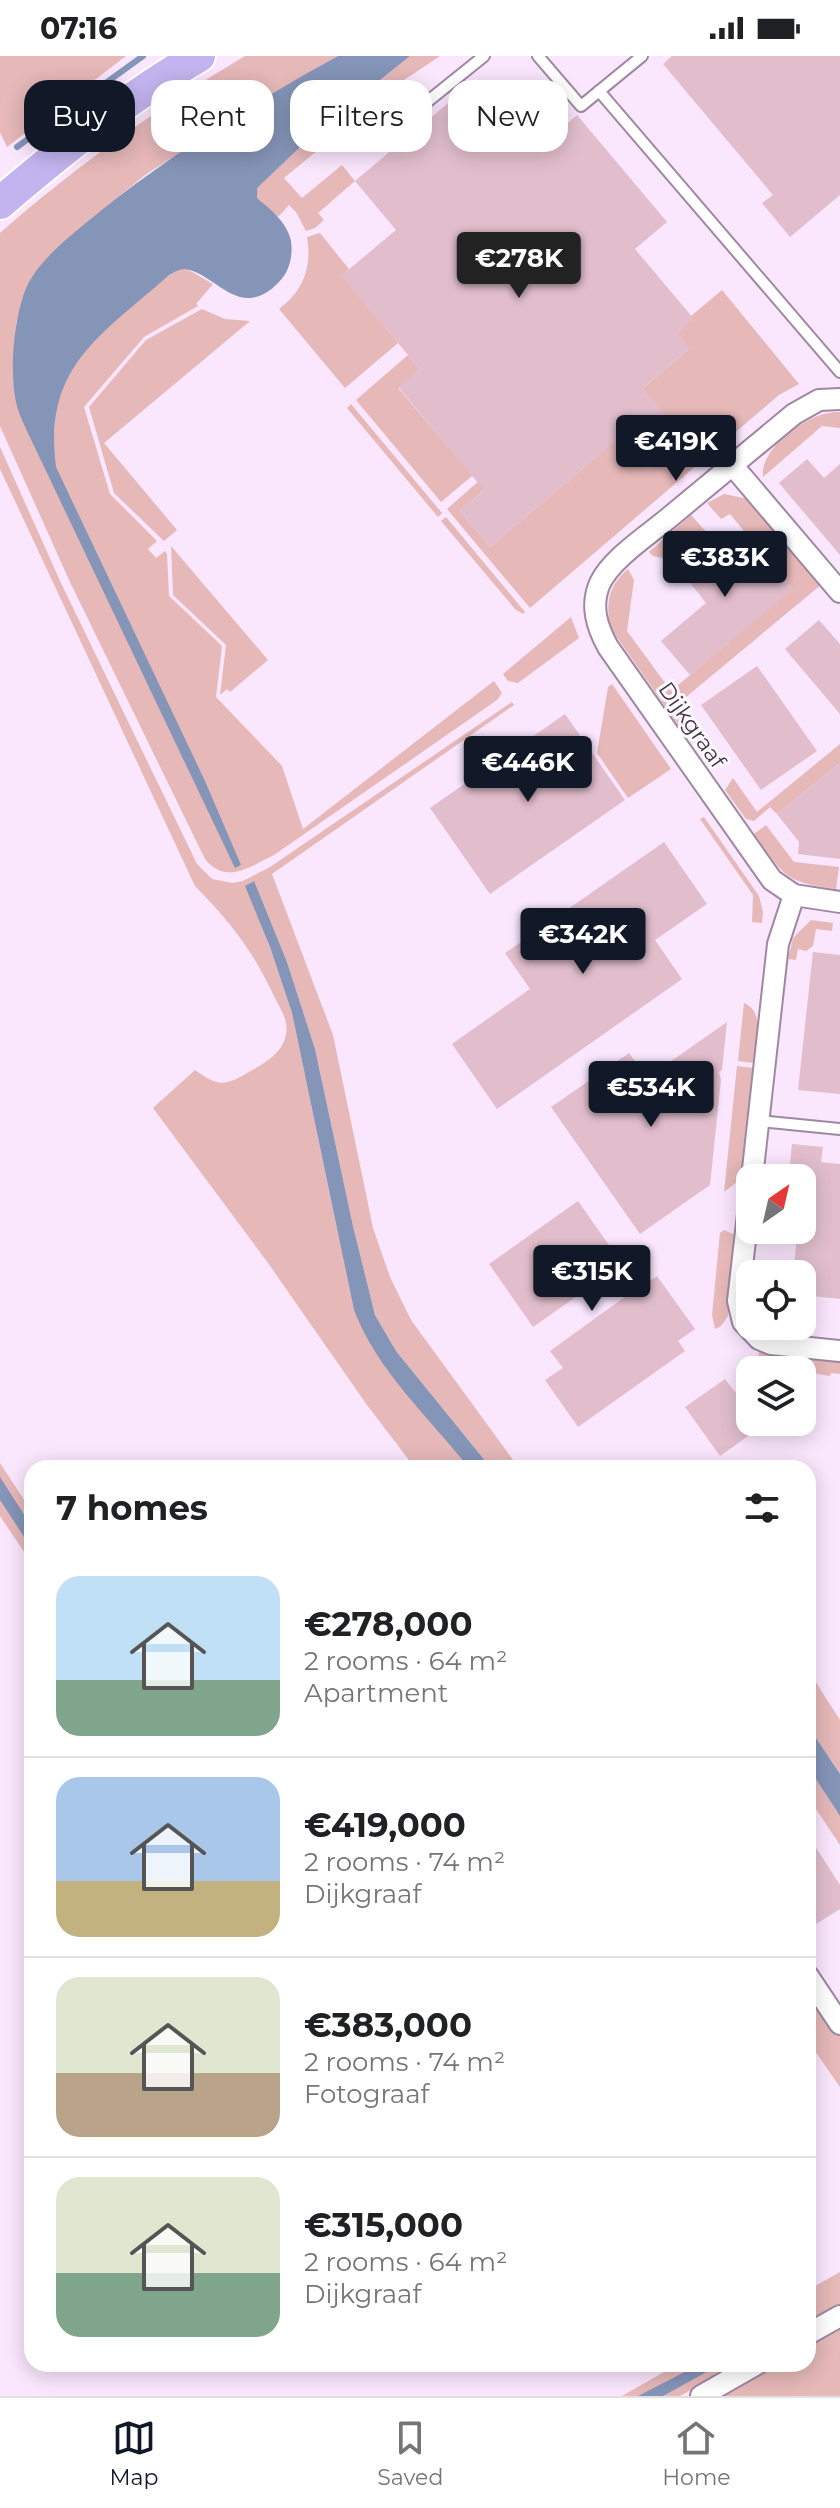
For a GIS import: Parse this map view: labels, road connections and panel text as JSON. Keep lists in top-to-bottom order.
{
  "streets": {
    "street": ["Dijkgraaf"]
  },
  "north": "top right",
  "page": {
    "status": "07:16",
    "chip": [
      "Buy",
      "Rent",
      "Filters",
      "New"
    ],
    "price": [
      "€278K",
      "€419K",
      "€383K",
      "€446K",
      "€342K",
      "€534K",
      "€315K"
    ],
    "heading": "7 homes",
    "list": [
      {
        "name": "€278,000",
        "note": "2 rooms · 64 m² · Apartment"
      },
      {
        "name": "€419,000",
        "note": "2 rooms · 74 m² · Dijkgraaf"
      },
      {
        "name": "€383,000",
        "note": "2 rooms · 74 m² · Fotograaf"
      },
      {
        "name": "€315,000",
        "note": "2 rooms · 64 m² · Dijkgraaf"
      }
    ],
    "tabs": ["Map", "Saved", "Home"]
  }
}
